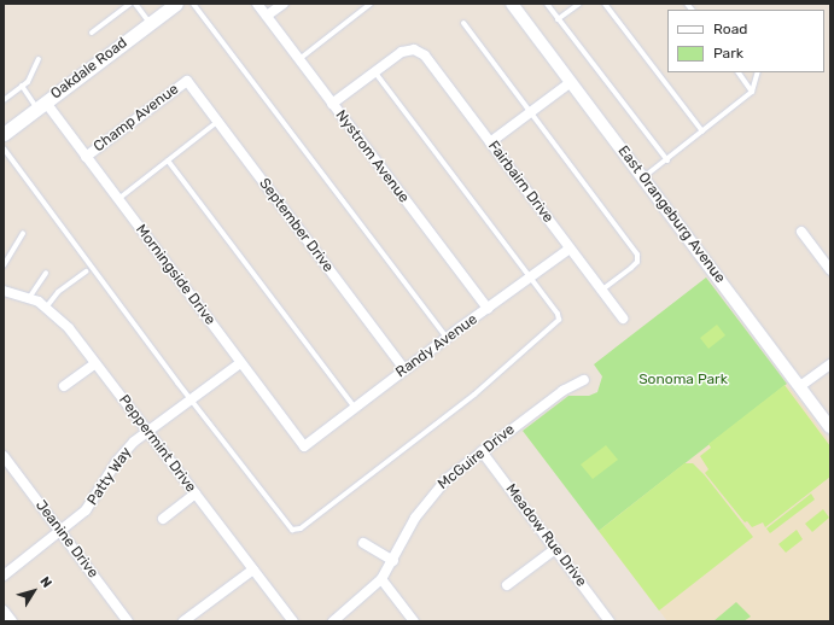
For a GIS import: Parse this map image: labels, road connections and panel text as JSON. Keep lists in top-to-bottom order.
{
  "streets": {
    "main road": ["Oakdale Road"],
    "street": [
      "Champ Avenue",
      "Nystrom Avenue",
      "Fairbairn Drive",
      "East Orangeburg Avenue",
      "September Drive",
      "Morningside Drive",
      "Randy Avenue",
      "Peppermint Drive",
      "McGuire Drive",
      "Patty Way",
      "Meadow Rue Drive",
      "Jeanine Drive"
    ]
  },
  "crossings": [
    ["Oakdale Road", "Morningside Drive"],
    ["Champ Avenue", "September Drive"],
    ["Champ Avenue", "Morningside Drive"],
    ["Nystrom Avenue", "Randy Avenue"],
    ["Fairbairn Drive", "Randy Avenue"],
    ["September Drive", "Randy Avenue"],
    ["Morningside Drive", "Randy Avenue"],
    ["Morningside Drive", "Patty Way"],
    ["Peppermint Drive", "Patty Way"],
    ["McGuire Drive", "Meadow Rue Drive"],
    ["Patty Way", "Jeanine Drive"]
  ],
  "parks": ["Sonoma Park"],
  "legend": ["Road", "Park"],
  "north": "top right"
}
